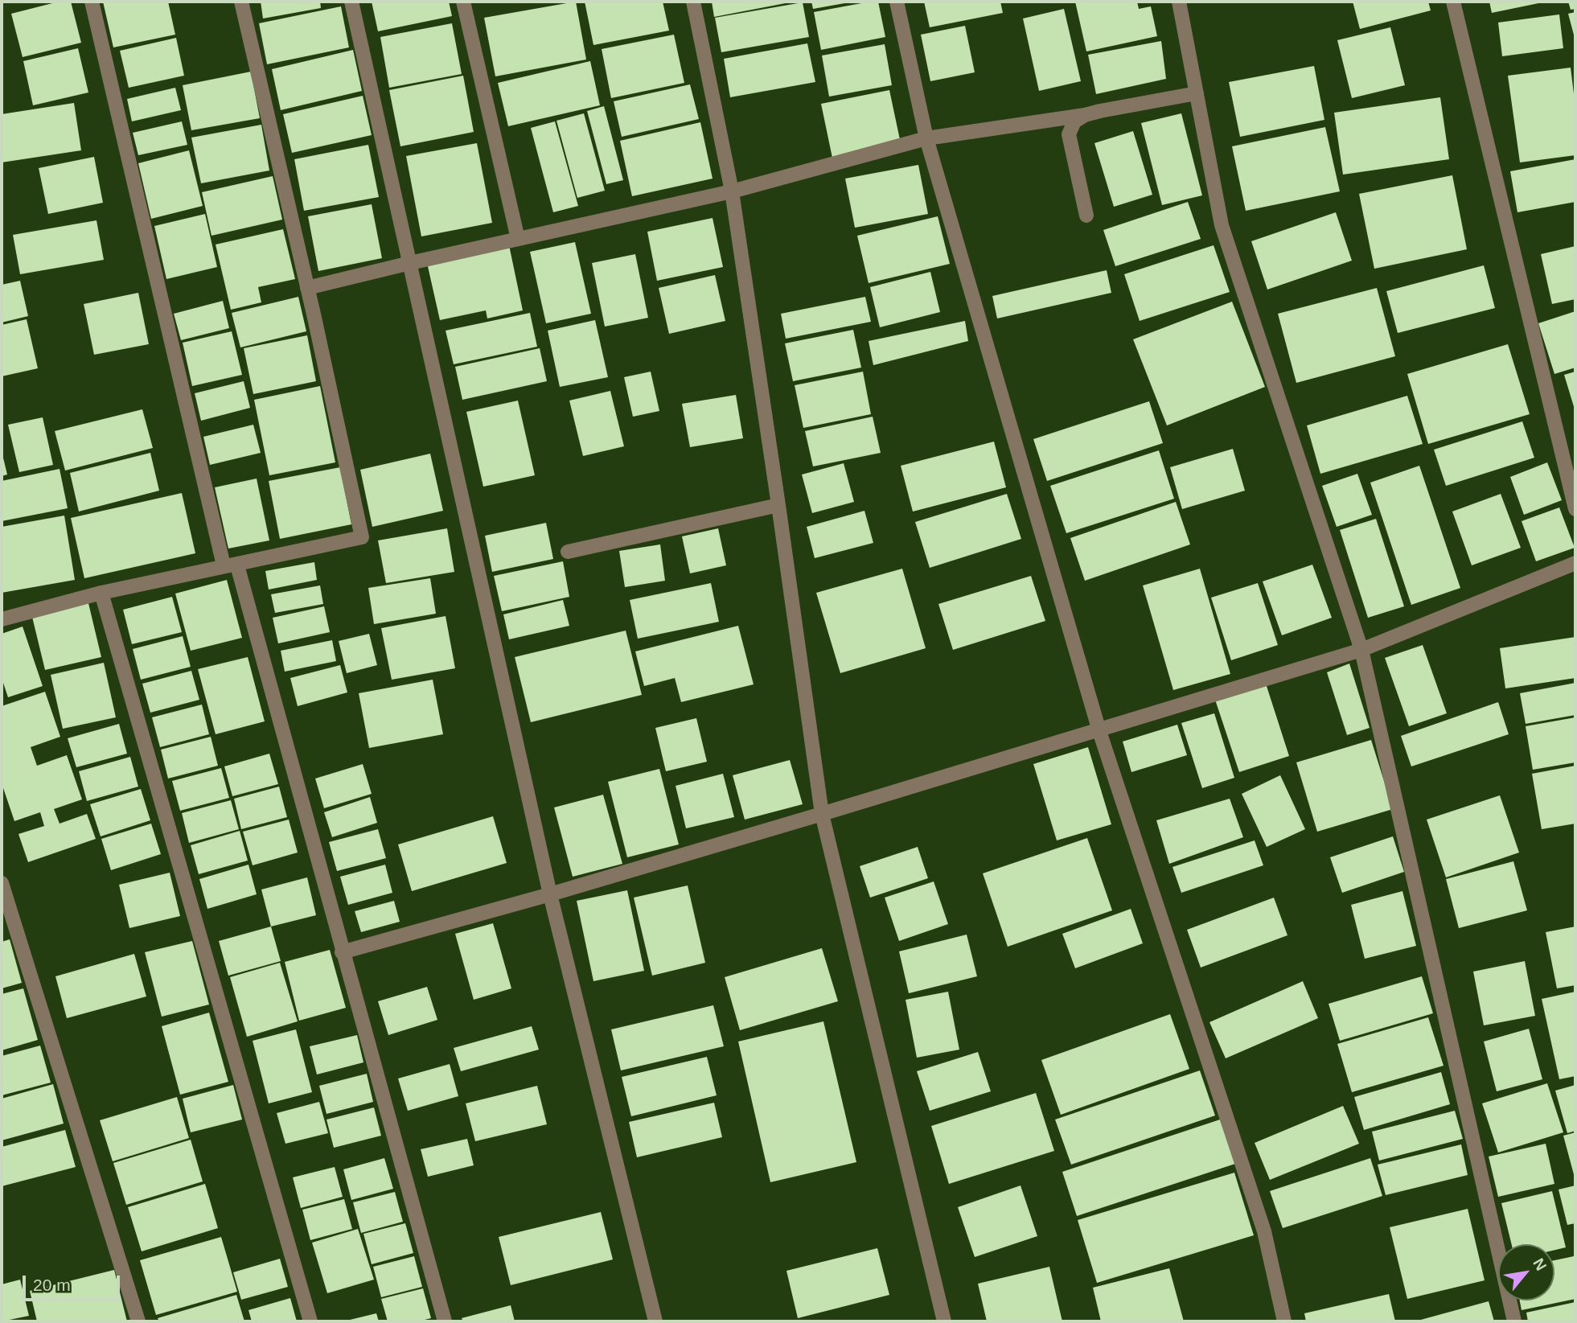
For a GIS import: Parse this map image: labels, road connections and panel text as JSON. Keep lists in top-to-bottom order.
{
  "scale_bar": "20 m",
  "north": "top right"
}
